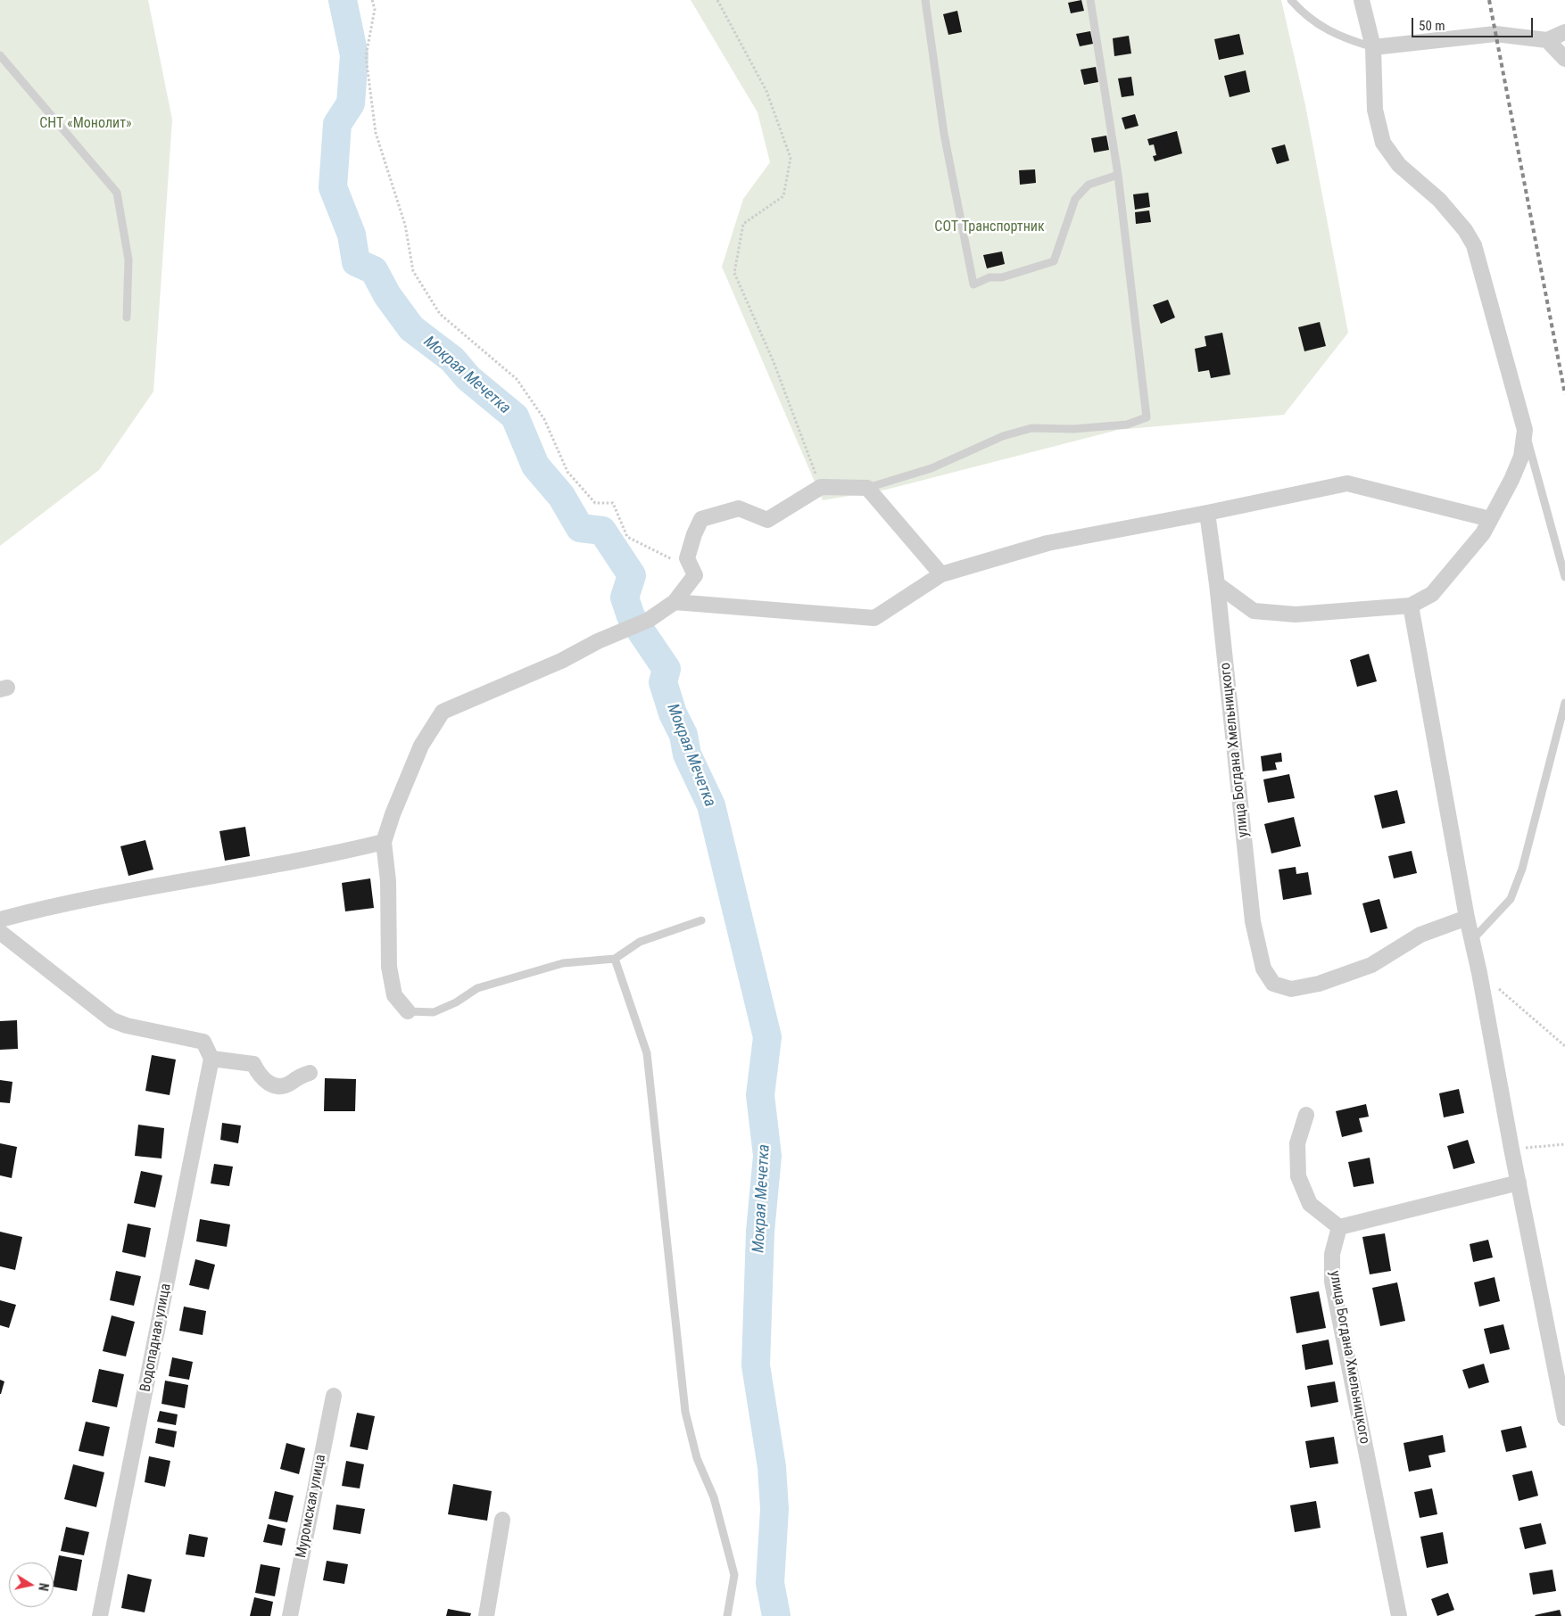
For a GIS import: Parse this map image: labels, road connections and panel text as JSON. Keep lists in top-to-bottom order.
{
  "streets": {
    "street": ["улица Богдана Хмельницкого", "Водопадная улица", "Муромская улица"]
  },
  "water": ["Мокрая Мечетка"],
  "parks": ["СНТ «Монолит»", "СОТ Транспортник"],
  "scale_bar": "50 m",
  "north": "right"
}
